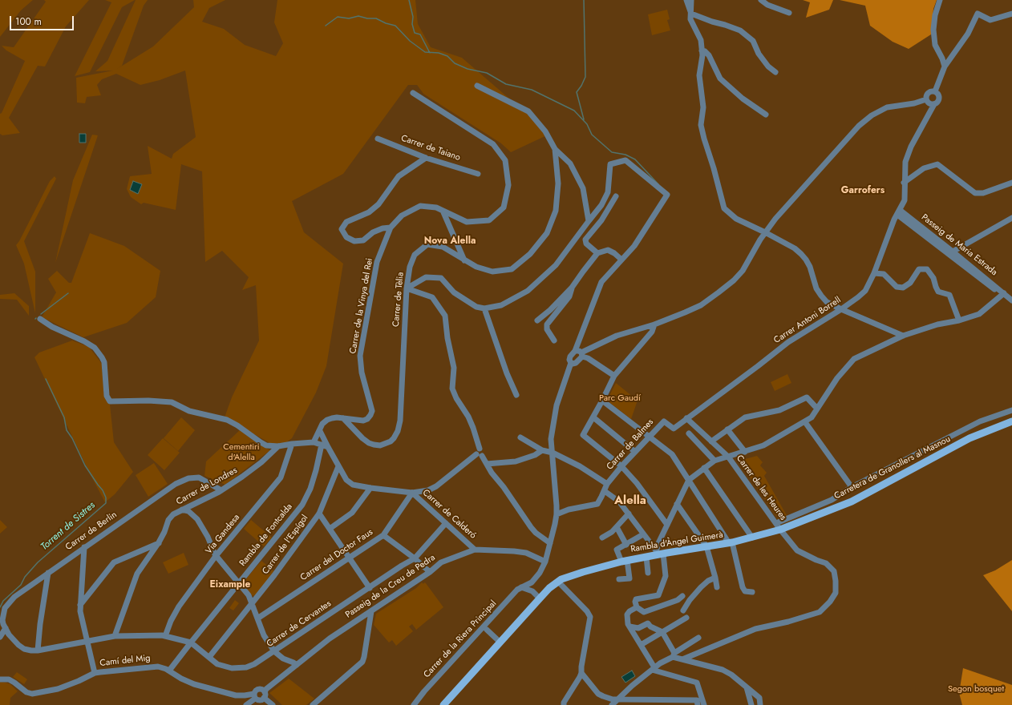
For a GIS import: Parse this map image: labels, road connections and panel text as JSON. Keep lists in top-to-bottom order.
{
  "streets": {
    "main road": ["Carretera de Granollers al Masnou", "Rambla d'Àngel Guimerà"],
    "street": [
      "Carrer de Taiano",
      "Passeig de Maria Estrada",
      "Carrer de Tèlia",
      "Carrer de la Vinya del Rei",
      "Carrer Antoni Borrell",
      "Carrer de Balmes",
      "Carrer de Londres",
      "Carrer de les Heures",
      "Carrer de Calderó",
      "Carrer de Berlin",
      "Via Gandesa",
      "Rambla de Fontcalda",
      "Carrer de l'Espígol",
      "Carrer del Doctor Faus",
      "Passeig de la Creu de Pedra",
      "Carrer de Cervantes",
      "Carrer de la Riera Principal",
      "Camí del Mig"
    ]
  },
  "crossings": [
    ["Passeig de Maria Estrada", "Carrer Antoni Borrell"],
    ["Carrer de Tèlia", "Carrer de la Vinya del Rei"],
    ["Carrer Antoni Borrell", "Carrer de Balmes"],
    ["Carrer Antoni Borrell", "Carrer de les Heures"],
    ["Carretera de Granollers al Masnou", "Carrer de les Heures"],
    ["Carretera de Granollers al Masnou", "Rambla d'Àngel Guimerà"],
    ["Carrer de Londres", "Carrer de Berlin"],
    ["Carrer de les Heures", "Rambla d'Àngel Guimerà"],
    ["Carrer de Calderó", "Carrer del Doctor Faus"],
    ["Carrer de Calderó", "Passeig de la Creu de Pedra"],
    ["Carrer de Calderó", "Carrer de Cervantes"],
    ["Rambla de Fontcalda", "Carrer de Cervantes"],
    ["Rambla de Fontcalda", "Camí del Mig"],
    ["Carrer de l'Espígol", "Carrer de Cervantes"]
  ],
  "districts": [
    "Garrofers",
    "Nova Alella",
    "Alella",
    "Eixample"
  ],
  "water": ["Torrent de Sistres"],
  "parks": ["Parc Gaudí", "Cementiri d'Alella", "Segon bosquet"],
  "scale_bar": "100 m"
}
